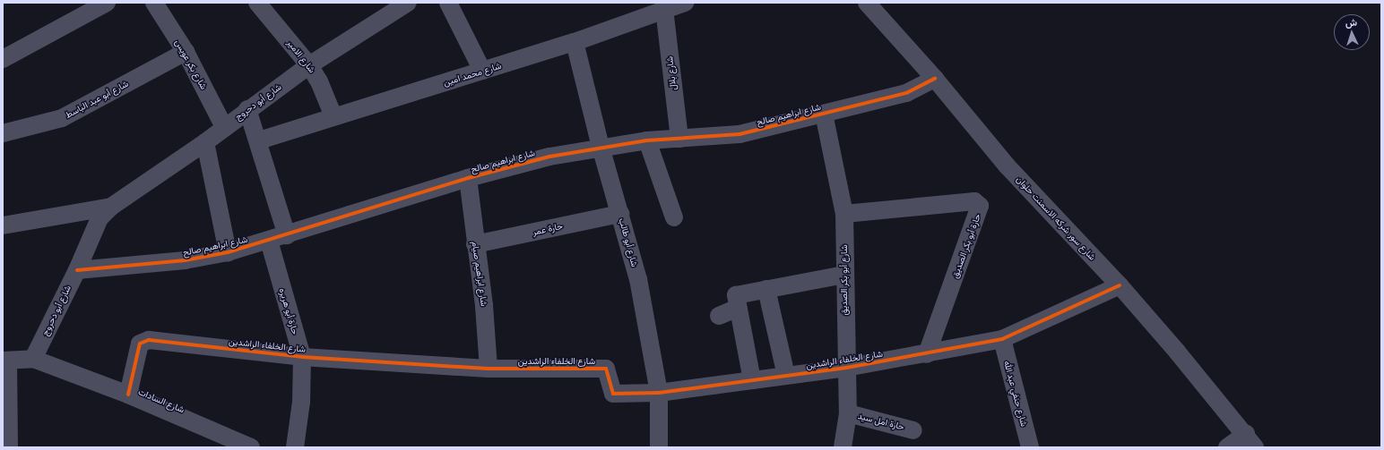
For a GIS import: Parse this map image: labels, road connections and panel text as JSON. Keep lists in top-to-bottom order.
{
  "streets": {
    "street": [
      "شارع الامير",
      "شارع بكر عويس",
      "شارع بلال",
      "شارع محمد امين",
      "شارع أبو عبد الباسط",
      "شارع أبو دحروج",
      "شارع ابراهيم صالح",
      "شارع سور شركه الاسمنت حلوان",
      "حارة عمر",
      "شارع أبو طالب",
      "حارة أبو بكر الصديق",
      "شارع ابراهيم صيام",
      "شارع أبو بكر الصديق",
      "حارة أبو هريره",
      "شارع الخلفاء الراشدين",
      "شارع حنفي عبد الله",
      "شارع السادات",
      "حارة امل سيد"
    ]
  },
  "crossings": [
    ["شارع الامير", "شارع محمد امين"],
    ["شارع الامير", "شارع أبو دحروج"],
    ["شارع بكر عويس", "شارع أبو عبد الباسط"],
    ["شارع بكر عويس", "شارع أبو دحروج"],
    ["شارع بلال", "شارع محمد امين"],
    ["شارع بلال", "شارع ابراهيم صالح"],
    ["شارع محمد امين", "شارع أبو طالب"],
    ["شارع أبو دحروج", "شارع ابراهيم صالح"],
    ["شارع أبو دحروج", "شارع السادات"],
    ["شارع ابراهيم صالح", "شارع سور شركه الاسمنت حلوان"],
    ["شارع ابراهيم صالح", "شارع أبو طالب"],
    ["شارع ابراهيم صالح", "شارع ابراهيم صيام"],
    ["شارع ابراهيم صالح", "شارع أبو بكر الصديق"],
    ["شارع ابراهيم صالح", "حارة أبو هريره"],
    ["شارع سور شركه الاسمنت حلوان", "شارع الخلفاء الراشدين"],
    ["حارة عمر", "شارع أبو طالب"],
    ["حارة عمر", "شارع ابراهيم صيام"],
    ["شارع أبو طالب", "شارع الخلفاء الراشدين"],
    ["حارة أبو بكر الصديق", "شارع أبو بكر الصديق"],
    ["حارة أبو بكر الصديق", "شارع الخلفاء الراشدين"],
    ["شارع ابراهيم صيام", "شارع الخلفاء الراشدين"],
    ["شارع أبو بكر الصديق", "شارع الخلفاء الراشدين"],
    ["شارع أبو بكر الصديق", "حارة امل سيد"],
    ["حارة أبو هريره", "شارع الخلفاء الراشدين"],
    ["شارع الخلفاء الراشدين", "شارع حنفي عبد الله"],
    ["شارع الخلفاء الراشدين", "شارع السادات"]
  ],
  "north": "top"
}
